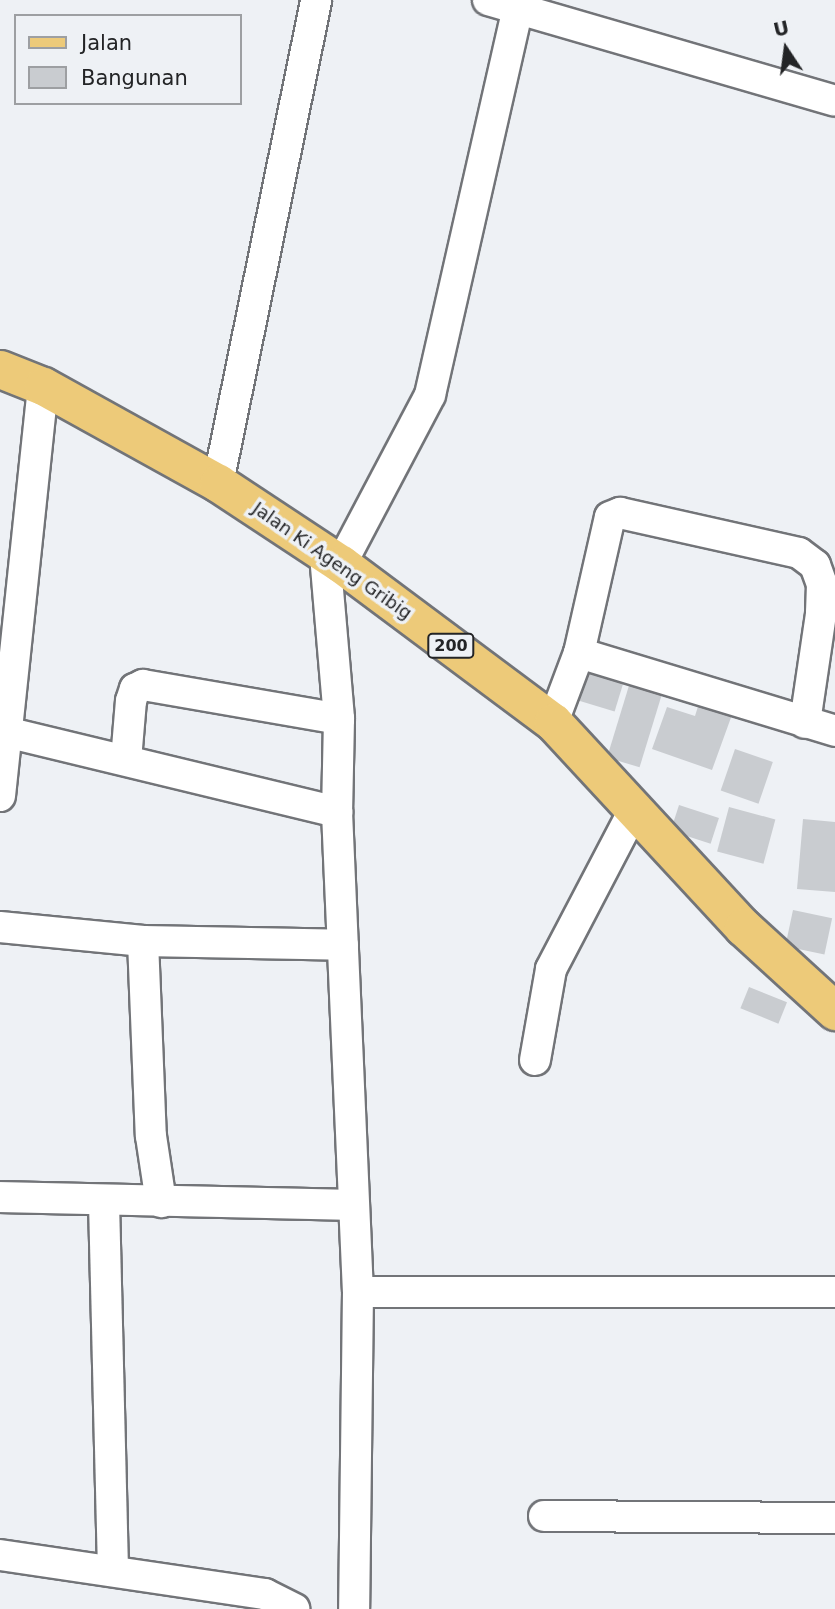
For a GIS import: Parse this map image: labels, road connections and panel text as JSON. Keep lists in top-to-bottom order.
{
  "streets": {
    "main road": ["Jalan Ki Ageng Gribig", "200"]
  },
  "legend": ["Jalan", "Bangunan"],
  "north": "top"
}
